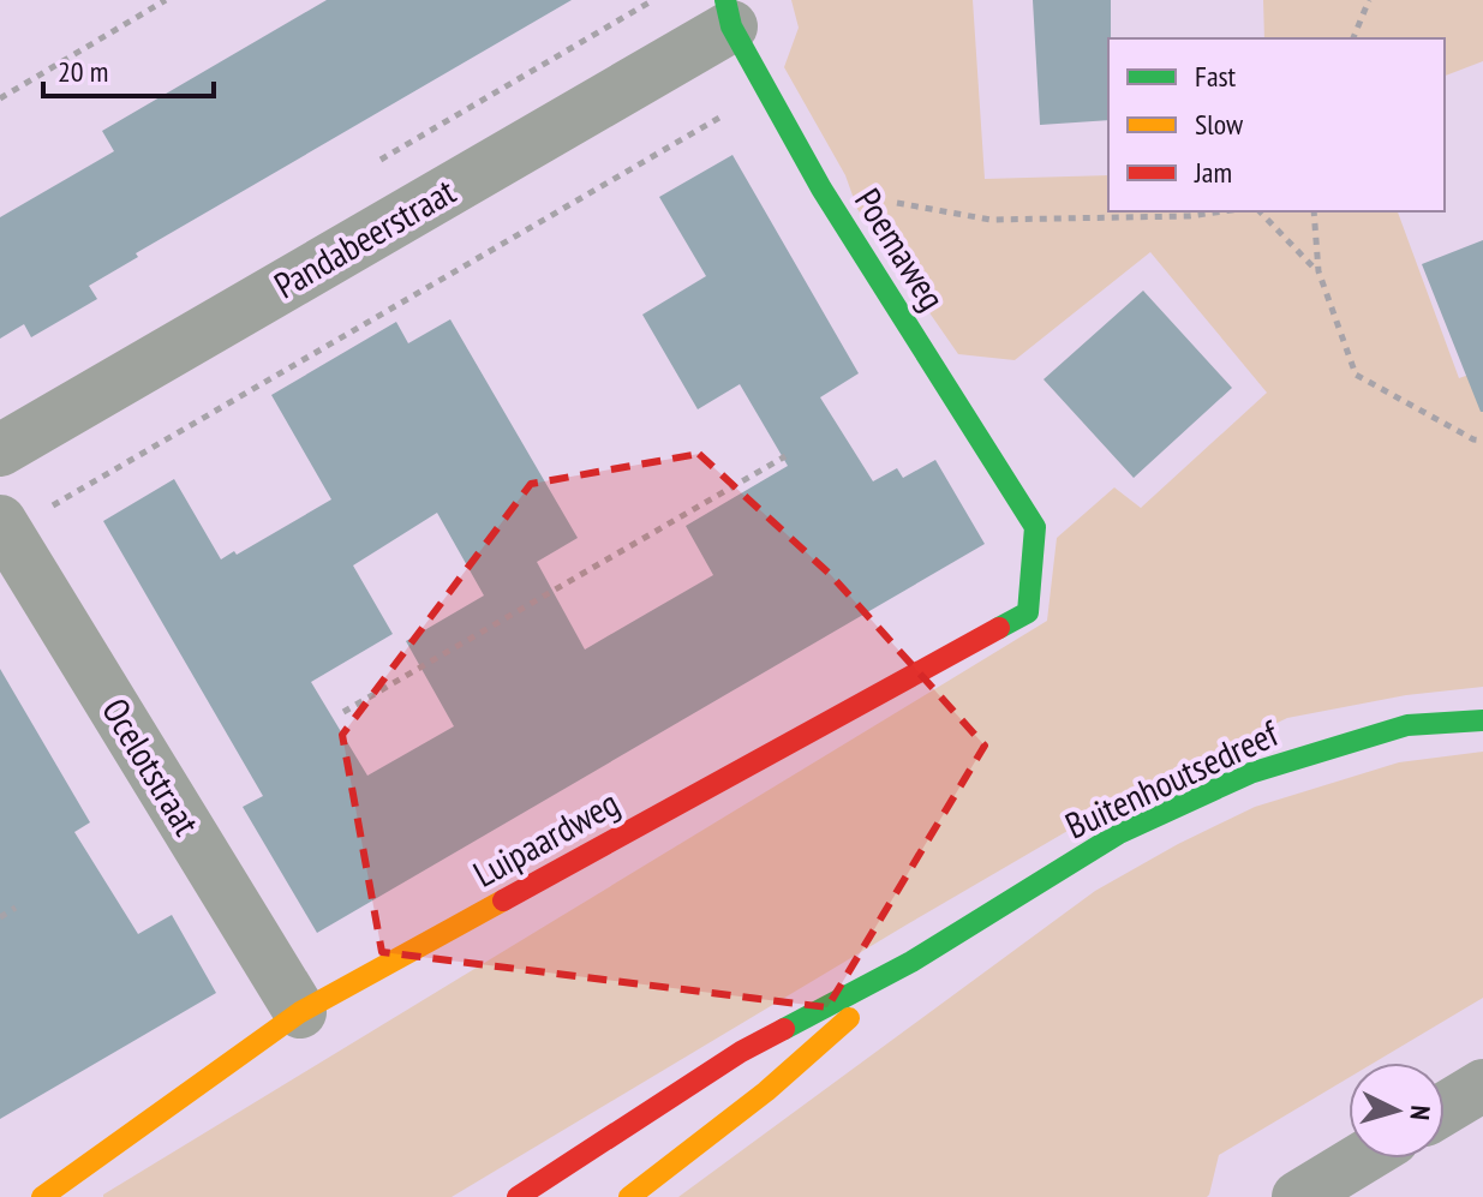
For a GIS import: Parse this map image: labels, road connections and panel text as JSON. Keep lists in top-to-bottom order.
{
  "streets": {
    "street": [
      "Pandabeerstraat",
      "Poemaweg",
      "Ocelotstraat",
      "Buitenhoutsedreef",
      "Luipaardweg"
    ]
  },
  "crossings": [
    ["Pandabeerstraat", "Poemaweg"],
    ["Poemaweg", "Luipaardweg"],
    ["Ocelotstraat", "Luipaardweg"]
  ],
  "legend": ["Fast", "Slow", "Jam"],
  "scale_bar": "20 m",
  "north": "right"
}
